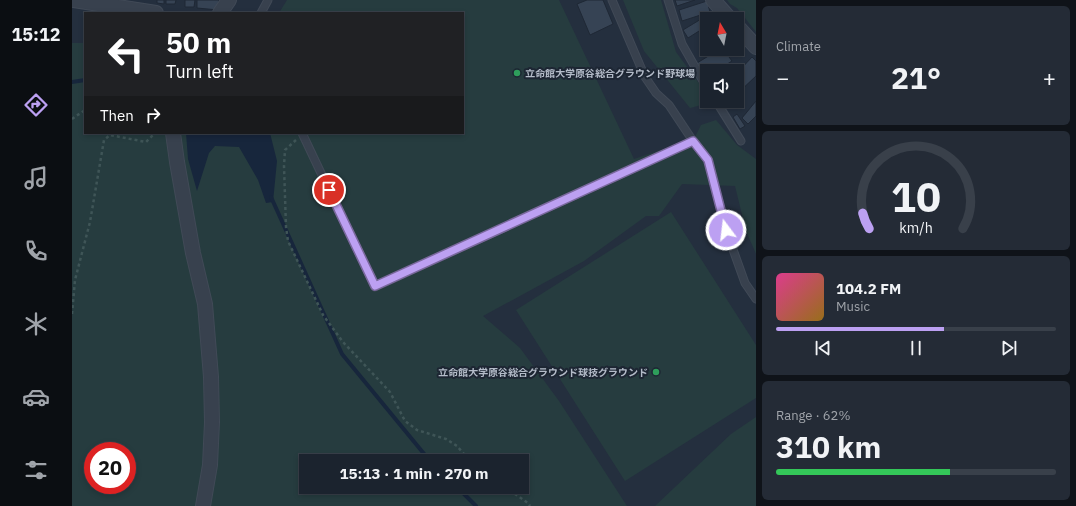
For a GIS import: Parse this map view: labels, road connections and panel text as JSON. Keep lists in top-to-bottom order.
{
  "places": ["立命館大学原谷総合グラウンド野球場", "立命館大学原谷総合グラウンド球技グラウンド"],
  "north": "top",
  "page": {
    "tabs": "15:12",
    "tile": [
      "Climate",
      ["Range · 62%", "310 km"]
    ],
    "turn": ["50 m", "Turn left"],
    "heat": ["−", "21°", "+"],
    "then": "Then",
    "song": ["104.2 FM", "Music"],
    "limit": "20",
    "trip": "15:13 · 1 min · 270 m",
    "gauge": ["10", "km/h"]
  }
}
